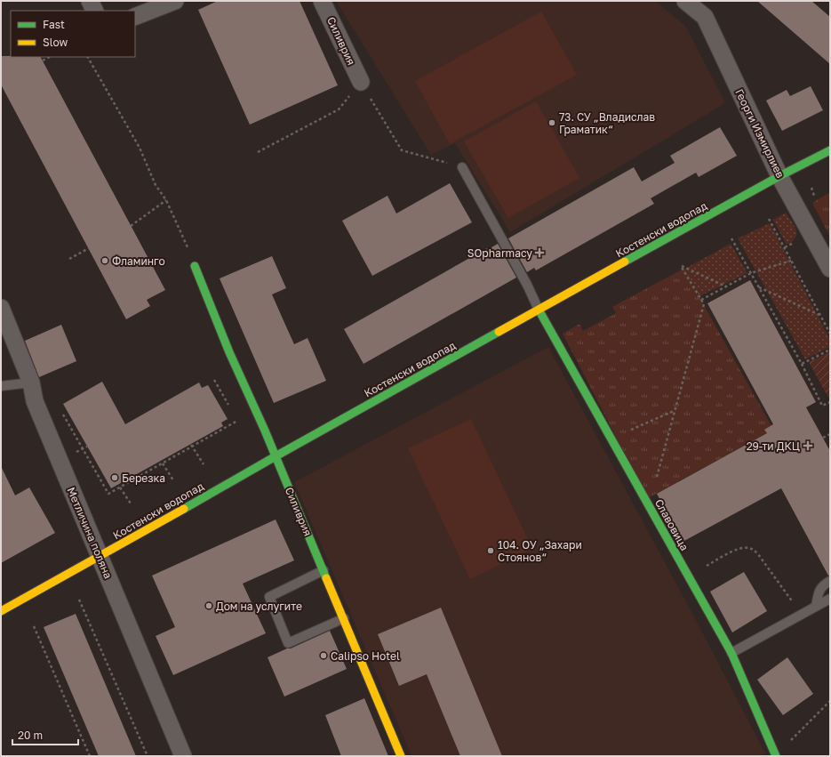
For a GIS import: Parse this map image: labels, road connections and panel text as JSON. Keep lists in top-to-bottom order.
{
  "streets": {
    "street": [
      "Силиврия",
      "Георги Измирлиев",
      "Костенски водопад",
      "Славовица",
      "Метличина поляна"
    ]
  },
  "crossings": [
    ["Силиврия", "Костенски водопад"],
    ["Георги Измирлиев", "Костенски водопад"],
    ["Костенски водопад", "Славовица"],
    ["Костенски водопад", "Метличина поляна"]
  ],
  "places": {
    "other": [
      "73. СУ „Владислав Граматик“",
      "Фламинго",
      "Березка",
      "104. ОУ „Захари Стоянов“",
      "Дом на услугите",
      "Calipso Hotel"
    ],
    "health": ["SOpharmacy", "29-ти ДКЦ"]
  },
  "legend": ["Fast", "Slow"],
  "scale_bar": "20 m"
}
